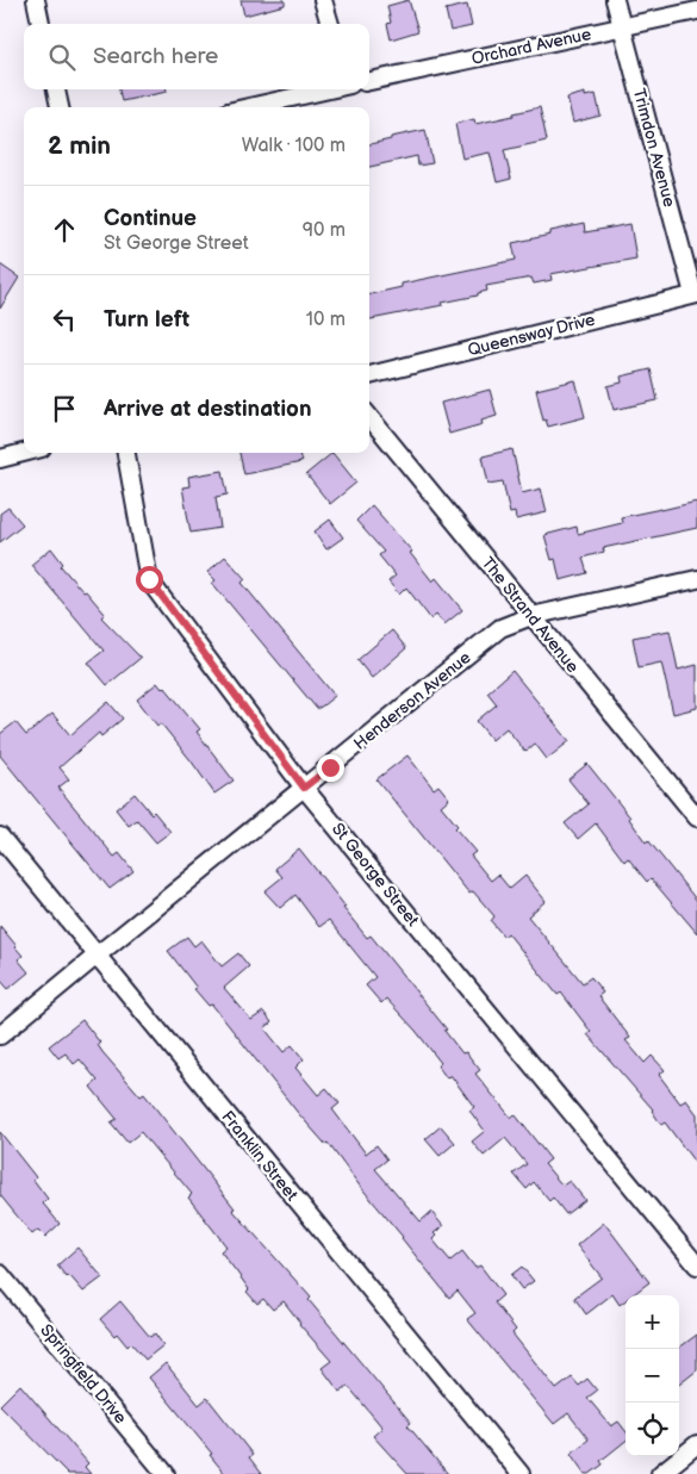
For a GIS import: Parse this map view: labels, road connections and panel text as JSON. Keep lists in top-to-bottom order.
{
  "streets": {
    "street": [
      "Orchard Avenue",
      "Trimdon Avenue",
      "Queensway Drive",
      "The Strand Avenue",
      "Henderson Avenue",
      "St George Street",
      "Franklin Street",
      "Springfield Drive"
    ]
  },
  "crossings": [
    ["Orchard Avenue", "Trimdon Avenue"],
    ["Trimdon Avenue", "Queensway Drive"],
    ["The Strand Avenue", "Henderson Avenue"],
    ["Henderson Avenue", "St George Street"],
    ["Henderson Avenue", "Franklin Street"]
  ],
  "page": {
    "search": "Search here",
    "heading": ["2 min", "Walk · 100 m"],
    "list": [
      ["Continue", "St George Street", "90 m"],
      ["Turn left", "10 m"],
      "Arrive at destination"
    ],
    "map_buttons": ["+", "−"]
  }
}
